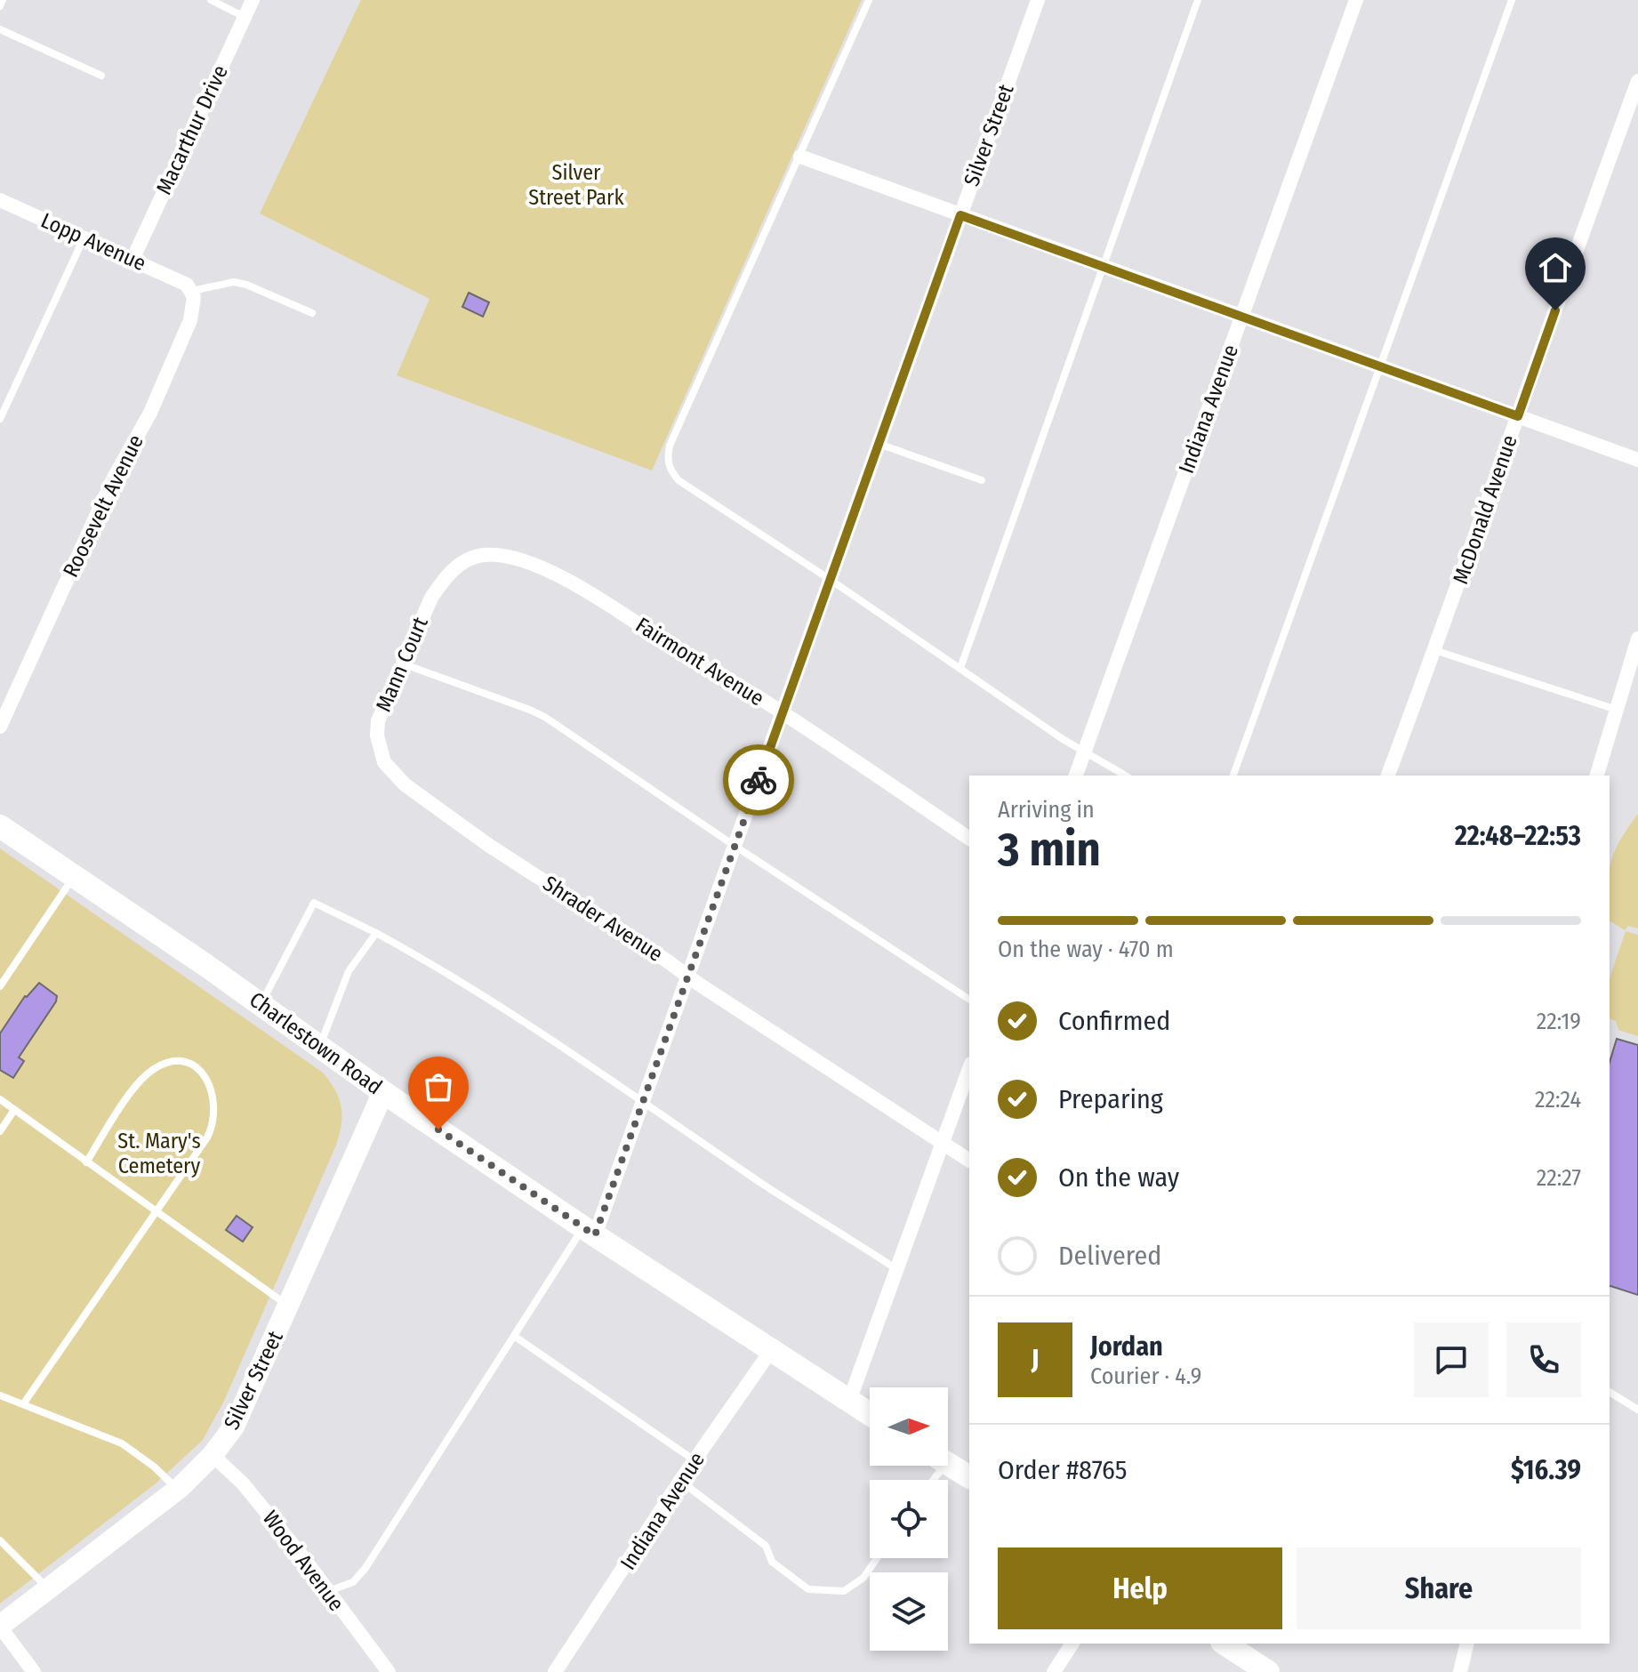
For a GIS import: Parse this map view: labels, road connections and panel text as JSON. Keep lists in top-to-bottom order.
{
  "streets": {
    "main road": ["Silver Street", "Charlestown Road"],
    "street": [
      "Macarthur Drive",
      "Lopp Avenue",
      "Indiana Avenue",
      "Roosevelt Avenue",
      "McDonald Avenue",
      "Fairmont Avenue",
      "Mann Court",
      "Shrader Avenue",
      "Wood Avenue"
    ]
  },
  "crossings": [
    ["Macarthur Drive", "Lopp Avenue"],
    ["Silver Street", "Fairmont Avenue"],
    ["Silver Street", "Shrader Avenue"],
    ["Silver Street", "Charlestown Road"],
    ["Silver Street", "Wood Avenue"],
    ["Lopp Avenue", "Roosevelt Avenue"],
    ["Indiana Avenue", "Charlestown Road"],
    ["Fairmont Avenue", "Mann Court"],
    ["Mann Court", "Shrader Avenue"]
  ],
  "parks": ["Silver Street Park", "St. Mary's Cemetery"],
  "north": "right",
  "page": {
    "heading": ["3 min", "Arriving in", "22:48–22:53"],
    "panel": [
      "Jordan",
      "Courier · 4.9",
      "Order #8765",
      "$16.39"
    ],
    "bar": "On the way · 470 m",
    "list": [
      ["Confirmed", "22:19"],
      ["Preparing", "22:24"],
      ["On the way", "22:27"],
      "Delivered"
    ],
    "round": "J",
    "buttons": ["Help", "Share"]
  }
}
